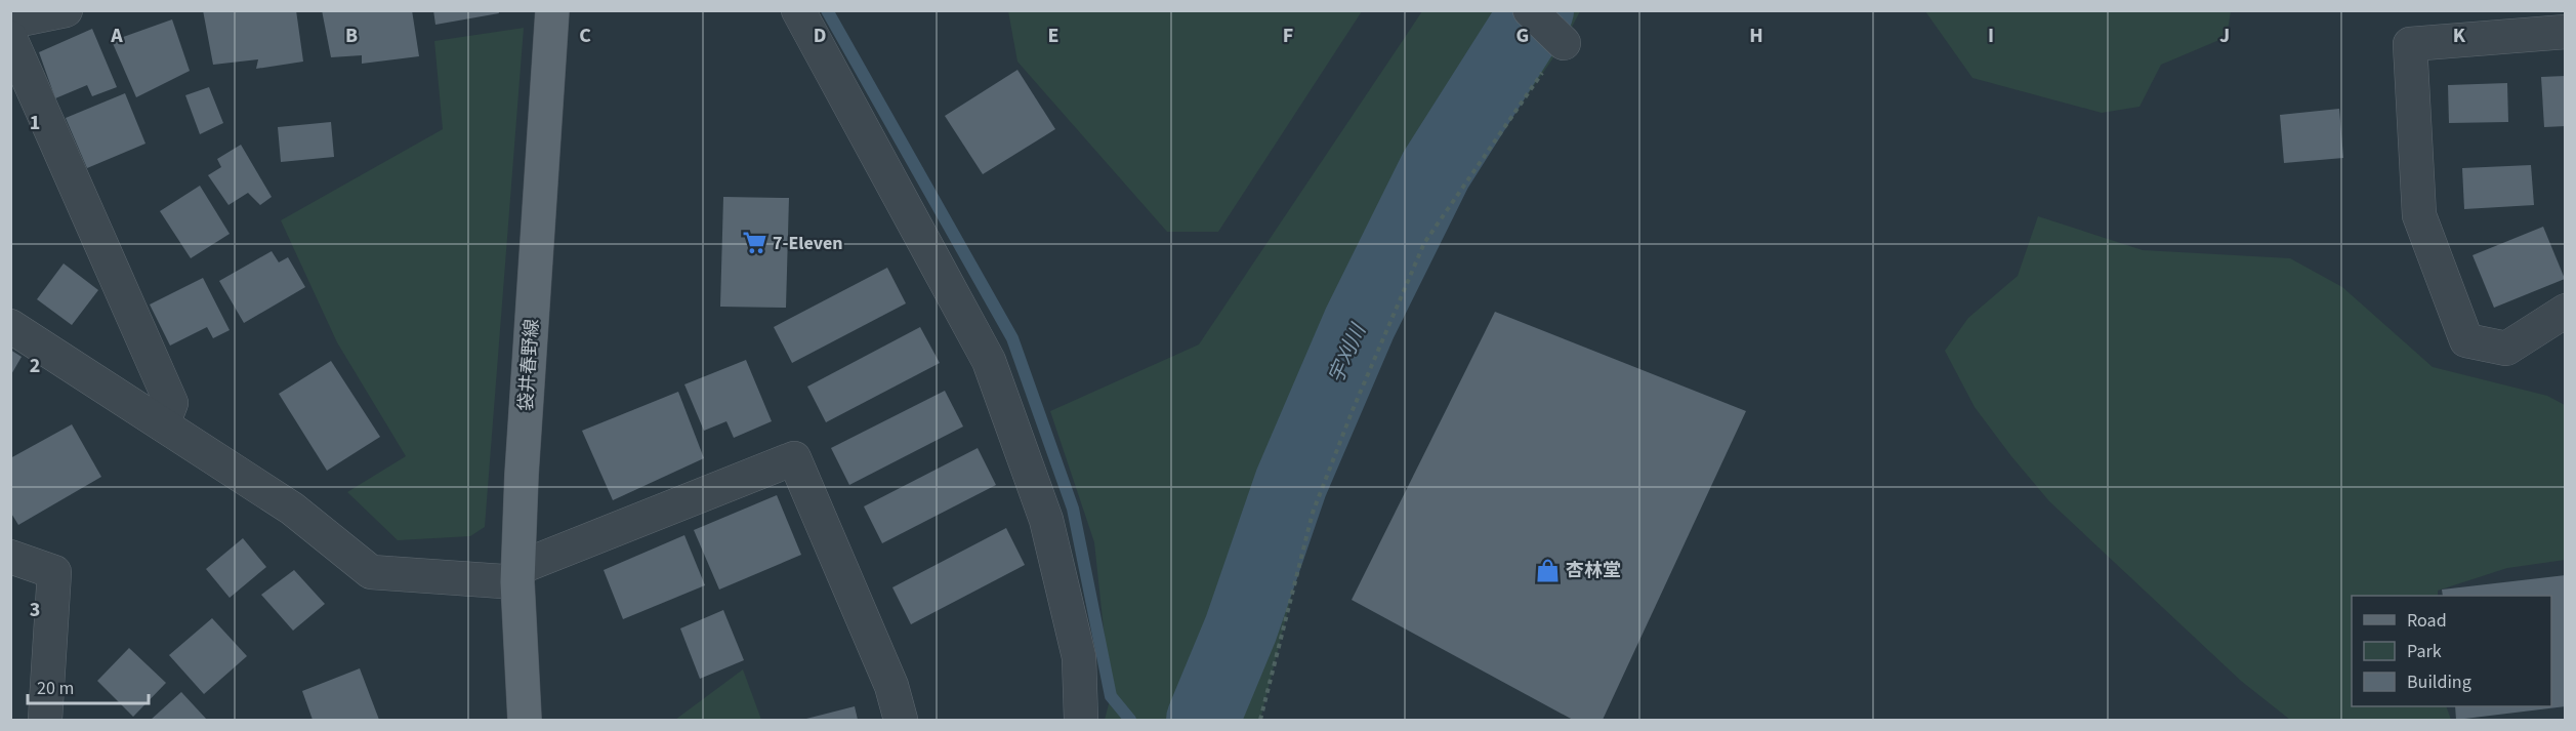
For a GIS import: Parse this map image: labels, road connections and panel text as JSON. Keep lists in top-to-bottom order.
{
  "streets": {
    "main road": ["袋井春野線"]
  },
  "water": ["宇刈川"],
  "places": {
    "supermarket": ["7-Eleven"],
    "shop": ["杏林堂"]
  },
  "legend": ["Road", "Park", "Building"],
  "scale_bar": "20 m",
  "grid": {
    "columns": [
      "A",
      "B",
      "C",
      "D",
      "E",
      "F",
      "G",
      "H",
      "I",
      "J",
      "K"
    ],
    "rows": ["1", "2", "3"]
  }
}
